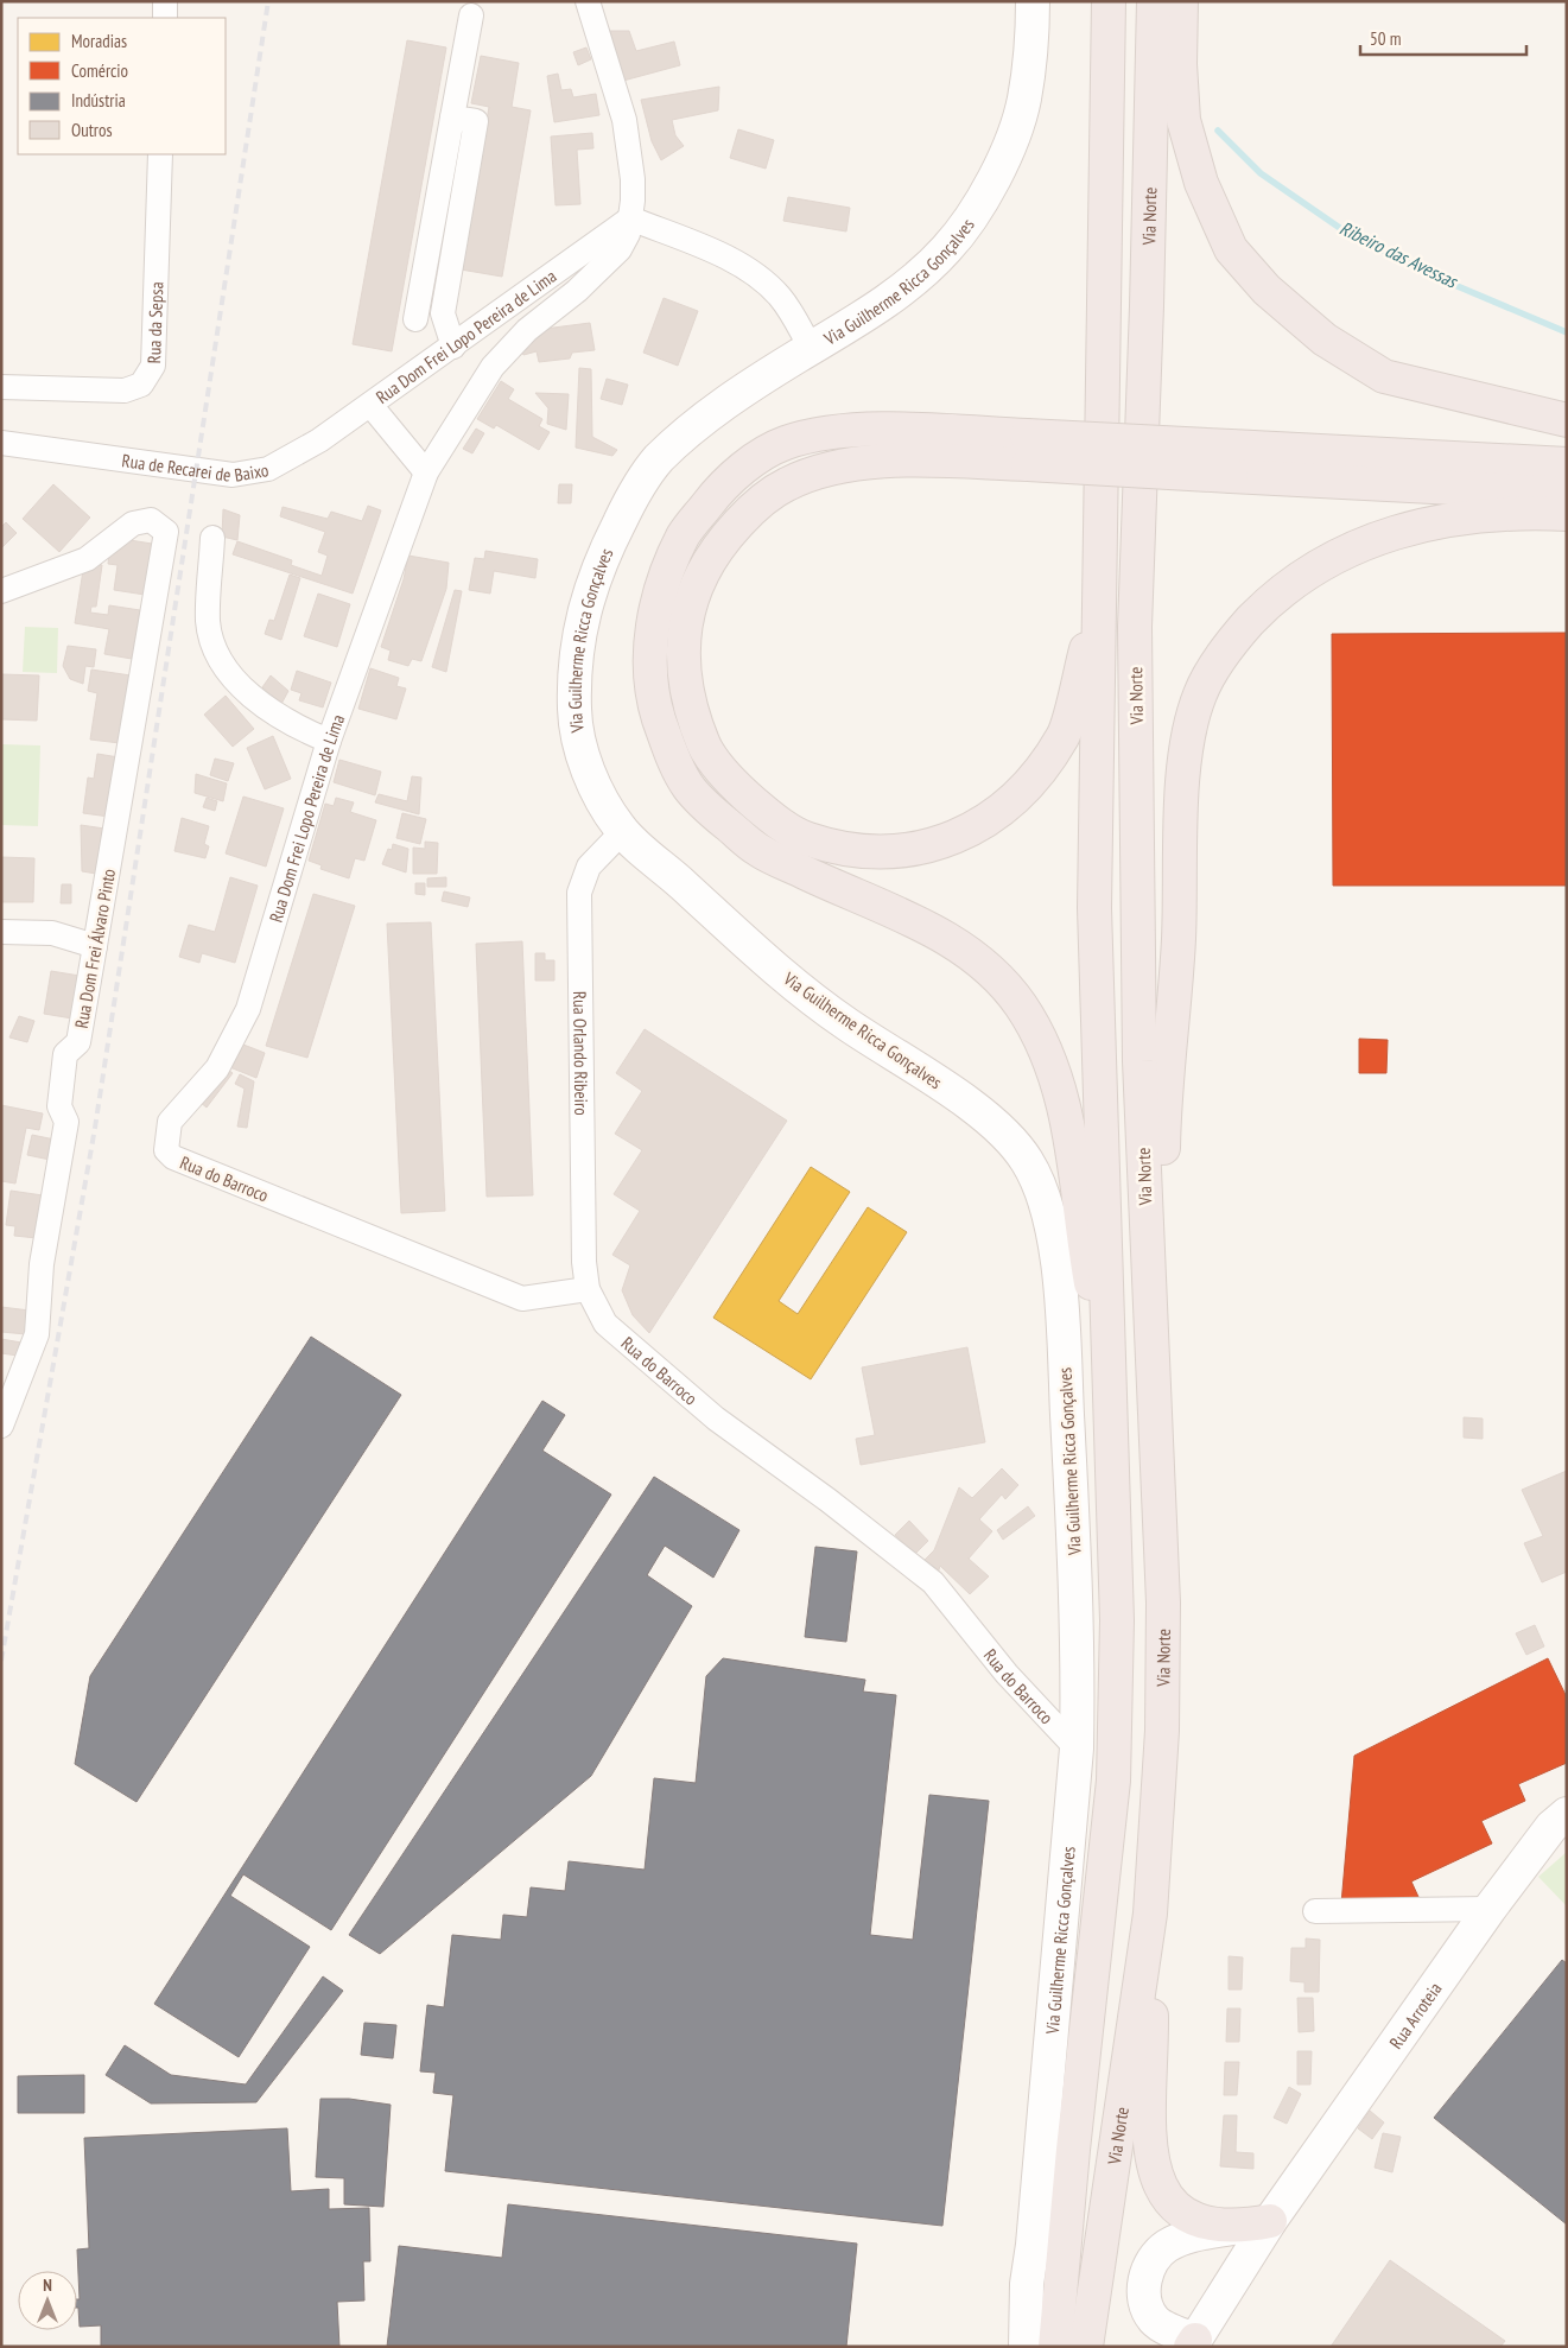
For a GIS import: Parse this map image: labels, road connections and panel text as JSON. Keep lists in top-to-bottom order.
{
  "streets": {
    "highway": ["Via Norte"],
    "street": [
      "Via Guilherme Ricca Gonçalves",
      "Rua da Sepsa",
      "Rua Dom Frei Lopo Pereira de Lima",
      "Rua de Recarei de Baixo",
      "Rua Dom Frei Álvaro Pinto",
      "Rua Orlando Ribeiro",
      "Rua do Barroco",
      "Rua Arroteia"
    ]
  },
  "crossings": [
    ["Via Guilherme Ricca Gonçalves", "Rua Orlando Ribeiro"],
    ["Via Guilherme Ricca Gonçalves", "Rua do Barroco"],
    ["Rua Dom Frei Lopo Pereira de Lima", "Rua de Recarei de Baixo"],
    ["Rua Dom Frei Lopo Pereira de Lima", "Rua do Barroco"],
    ["Rua Orlando Ribeiro", "Rua do Barroco"]
  ],
  "water": ["Ribeiro das Avessas"],
  "legend": [
    "Moradias",
    "Comércio",
    "Indústria",
    "Outros"
  ],
  "scale_bar": "50 m",
  "north": "top"
}
